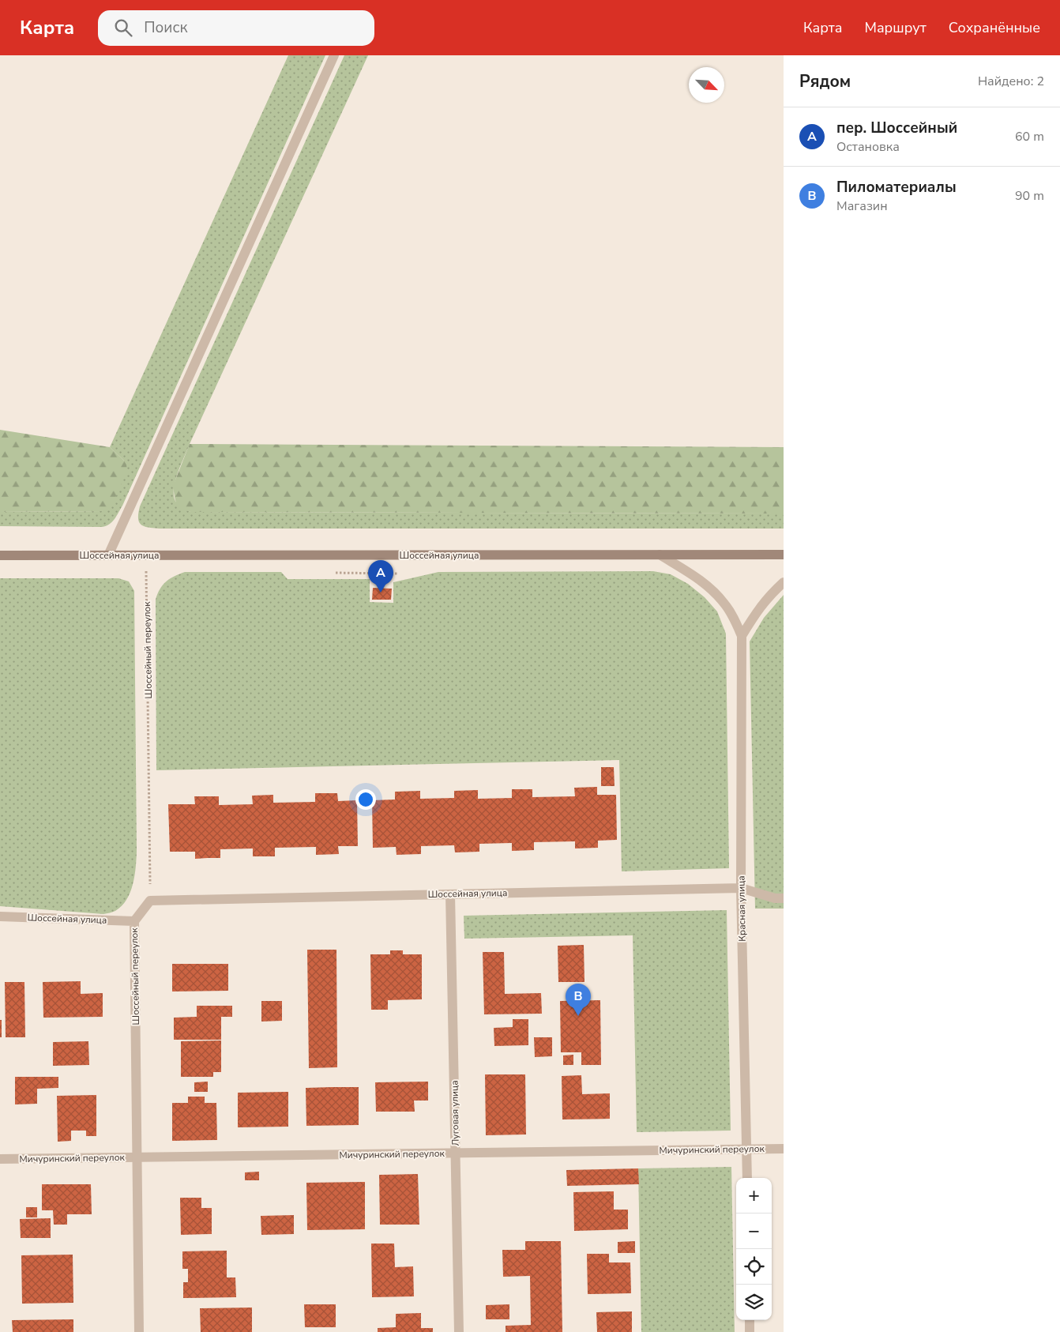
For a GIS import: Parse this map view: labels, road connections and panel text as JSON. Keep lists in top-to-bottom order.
{
  "streets": {
    "main road": ["Шоссейная улица"],
    "street": [
      "Шоссейный переулок",
      "Красная улица",
      "Луговая улица",
      "Мичуринский переулок"
    ]
  },
  "crossings": [
    ["Шоссейная улица", "Шоссейный переулок"],
    ["Шоссейная улица", "Красная улица"],
    ["Шоссейная улица", "Луговая улица"],
    ["Шоссейный переулок", "Мичуринский переулок"],
    ["Красная улица", "Мичуринский переулок"],
    ["Луговая улица", "Мичуринский переулок"]
  ],
  "north": "bottom right",
  "page": {
    "header": "Карта",
    "search": "Поиск",
    "nav": ["Карта", "Маршрут", "Сохранённые"],
    "heading": ["Рядом", "Найдено: 2"],
    "list": [
      {
        "mark": "A",
        "name": "пер. Шоссейный",
        "note": "Остановка",
        "value": "60 m"
      },
      {
        "mark": "B",
        "name": "Пиломатериалы",
        "note": "Магазин",
        "value": "90 m"
      }
    ],
    "pins": ["A", "B"],
    "map_buttons": ["+", "−"]
  }
}
